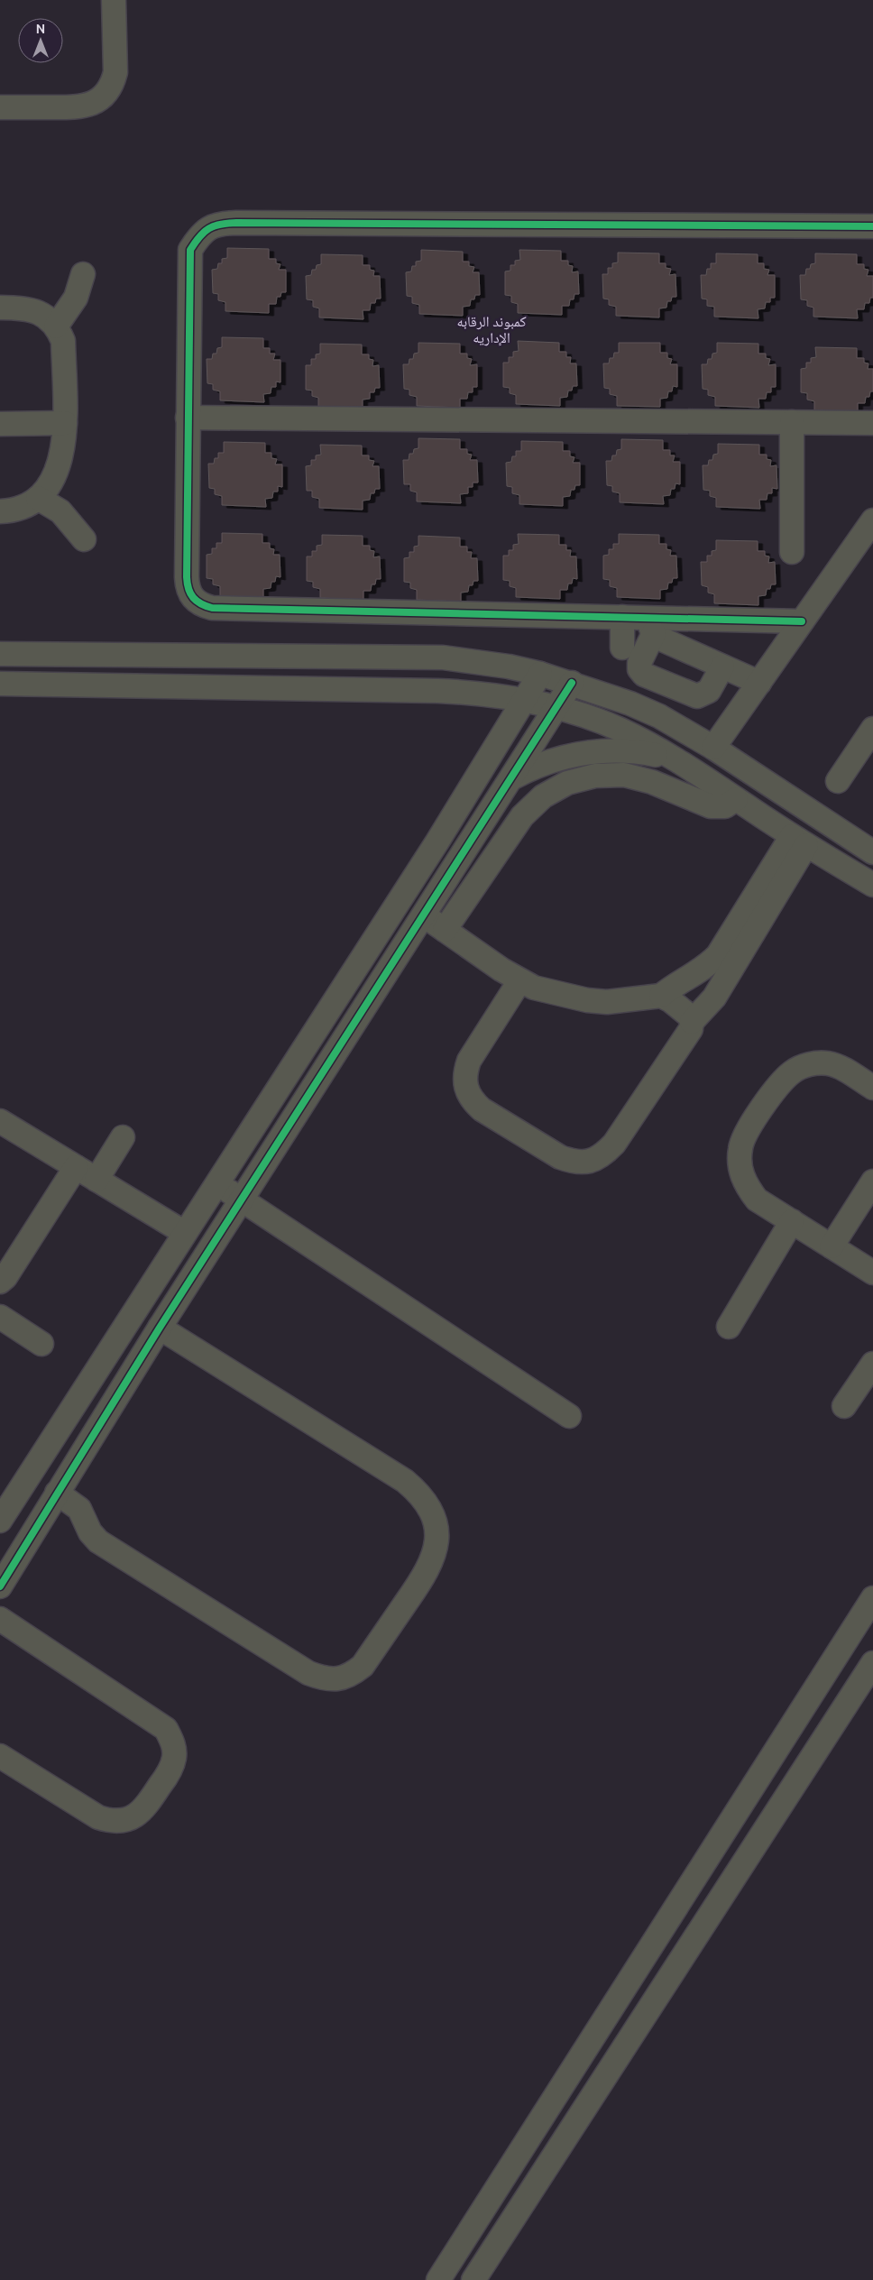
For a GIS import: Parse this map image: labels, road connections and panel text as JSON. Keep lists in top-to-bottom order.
{
  "districts": ["كمبوند الرقابه الإداريه"],
  "north": "top"
}
